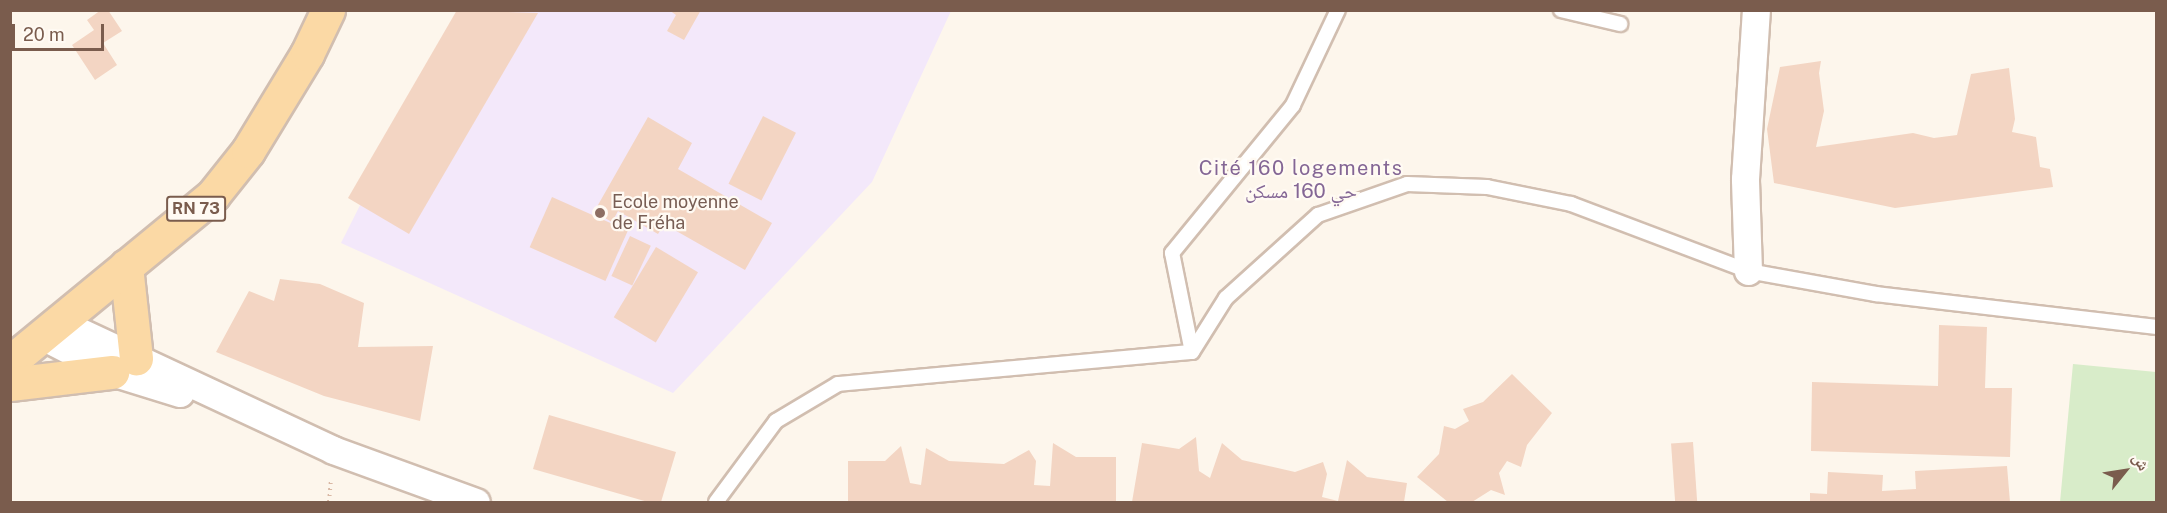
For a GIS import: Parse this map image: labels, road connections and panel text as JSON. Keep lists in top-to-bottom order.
{
  "streets": {
    "main road": ["RN 73"]
  },
  "districts": ["Cité 160 logements حي 160 مسكن"],
  "places": ["Ecole moyenne de Fréha"],
  "scale_bar": "20 m",
  "north": "top right"
}
